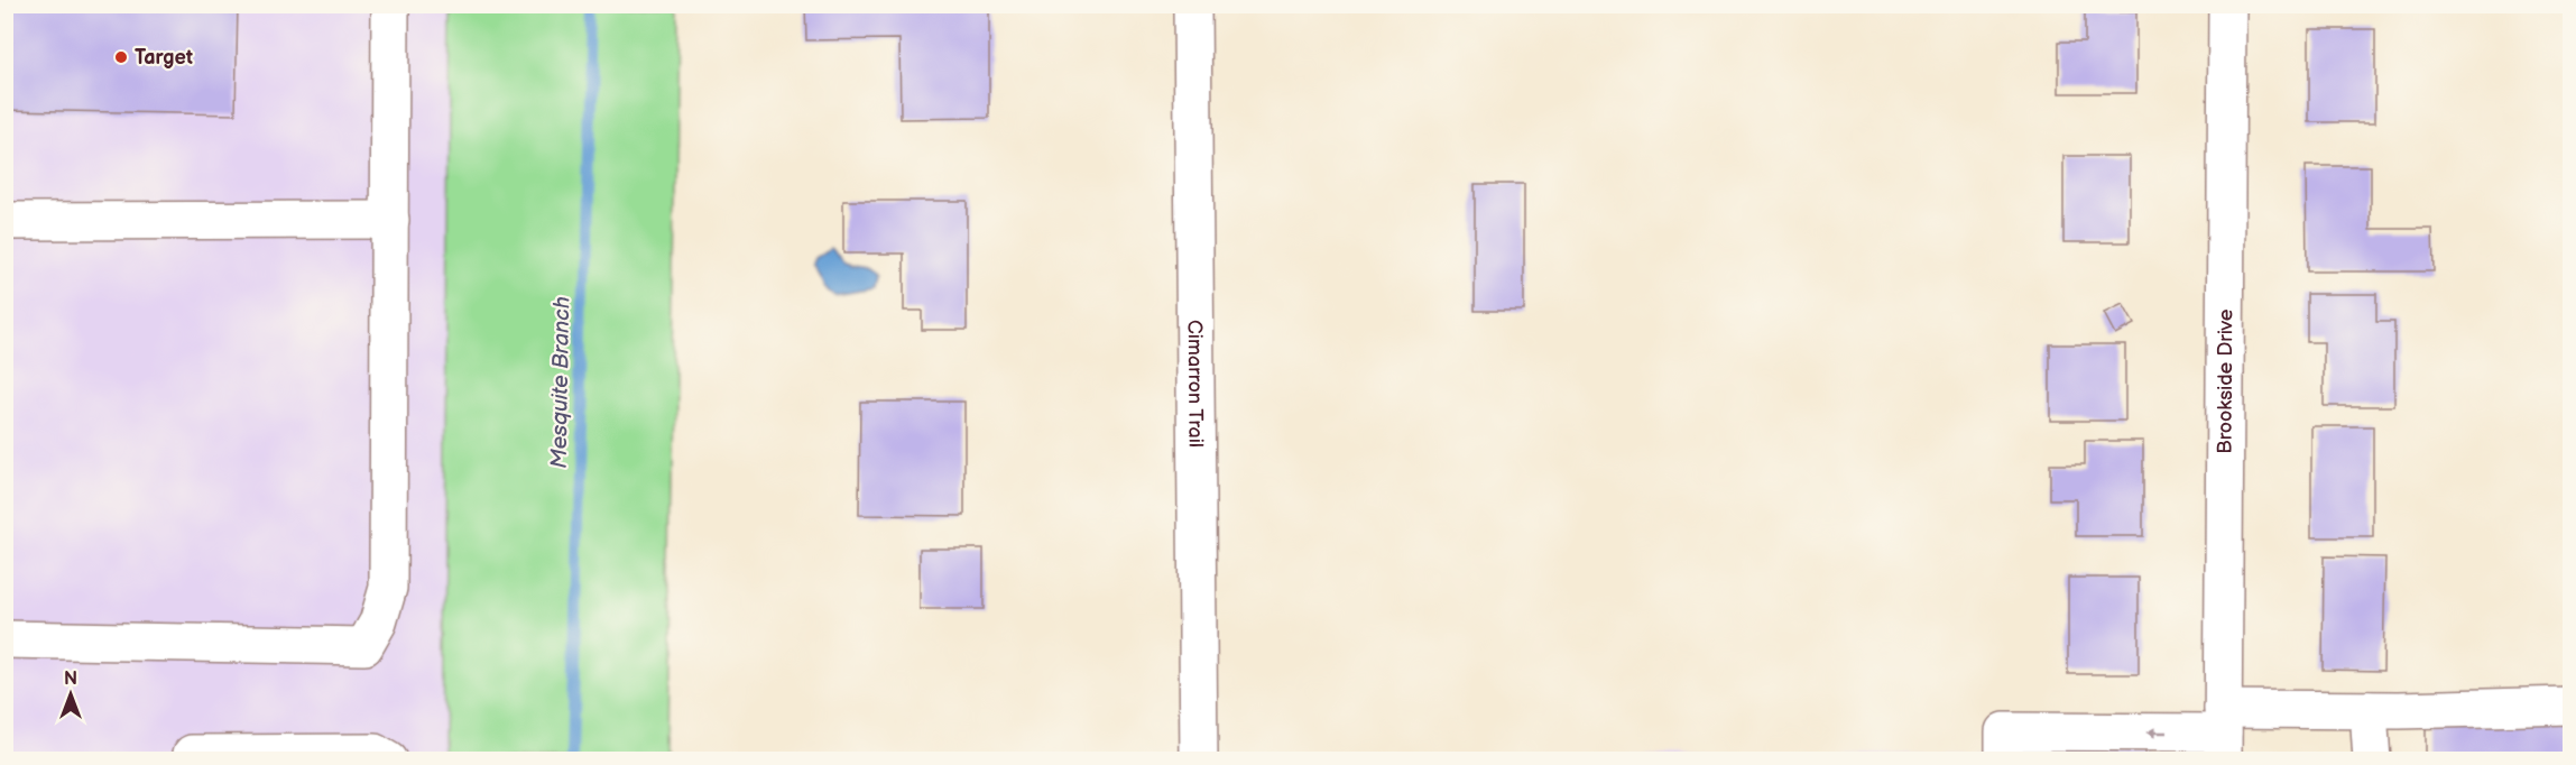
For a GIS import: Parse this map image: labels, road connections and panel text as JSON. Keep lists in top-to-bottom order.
{
  "streets": {
    "street": ["Cimarron Trail", "Brookside Drive"]
  },
  "water": ["Mesquite Branch"],
  "places": ["Target"],
  "north": "top"
}
